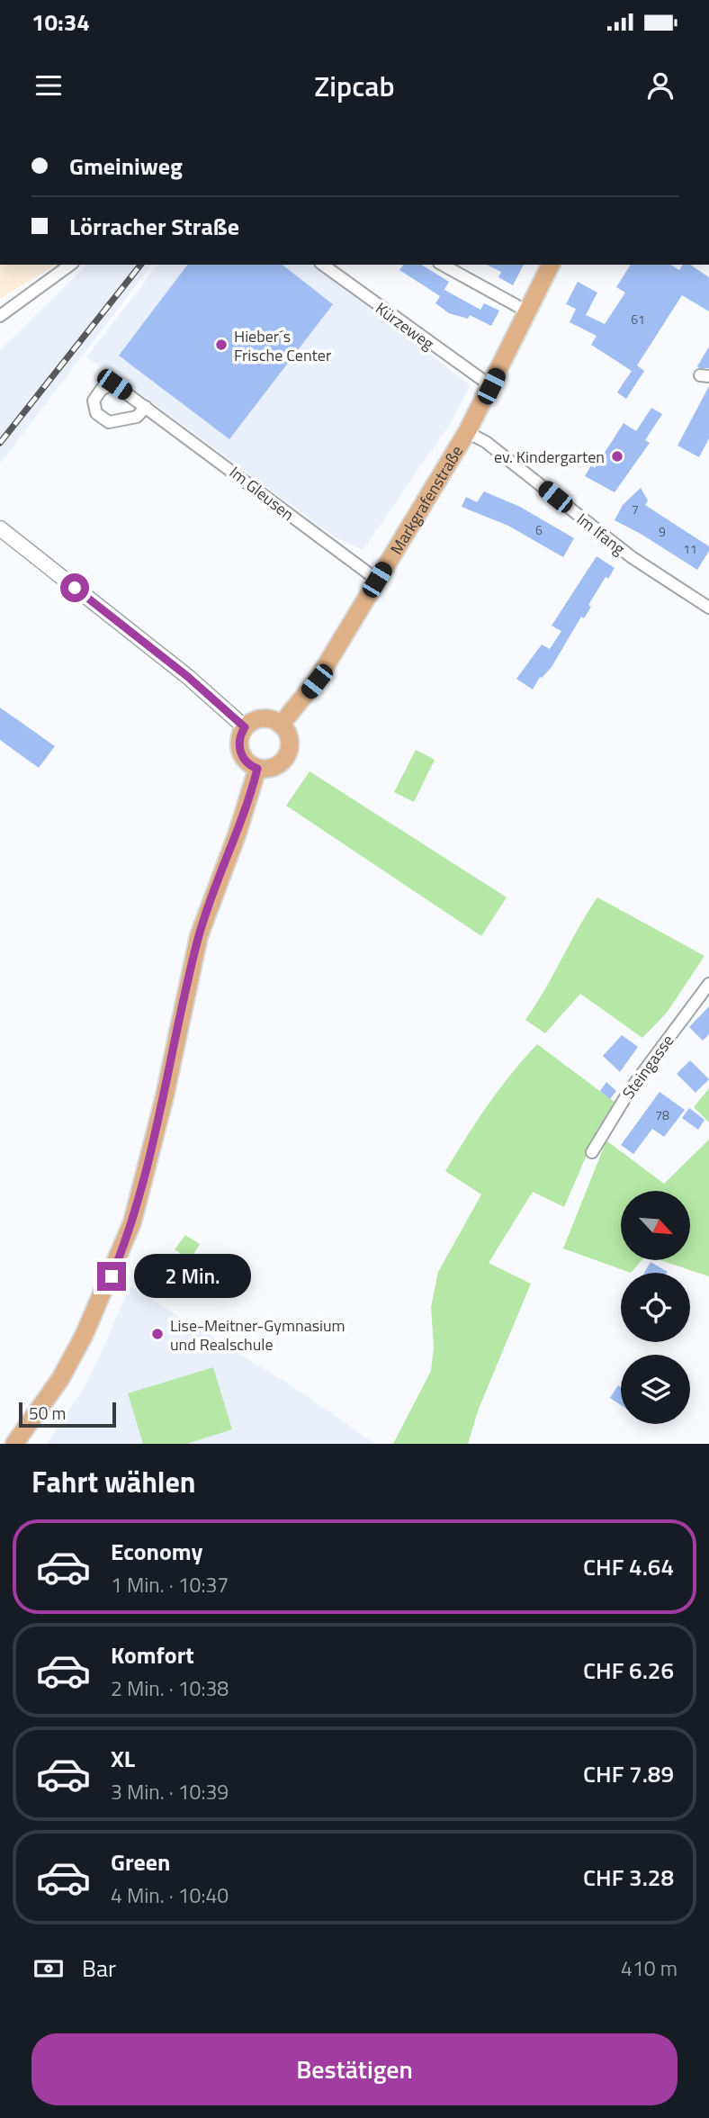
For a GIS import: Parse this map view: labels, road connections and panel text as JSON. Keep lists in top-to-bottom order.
{
  "streets": {
    "main road": ["Markgrafenstraße"],
    "street": [
      "Kürzeweg",
      "Im Gleusen",
      "Im Ifang",
      "Steingasse"
    ]
  },
  "crossings": [
    ["Kürzeweg", "Markgrafenstraße"],
    ["Im Gleusen", "Markgrafenstraße"],
    ["Markgrafenstraße", "Im Ifang"]
  ],
  "places": ["Hieber´s Frische Center", "ev. Kindergarten", "Lise-Meitner-Gymnasium und Realschule"],
  "house_numbers": [
    "61",
    "7",
    "6",
    "9",
    "11",
    "78"
  ],
  "scale_bar": "50 m",
  "north": "bottom right",
  "page": {
    "status": "10:34",
    "header": "Zipcab",
    "banner": ["Gmeiniweg", "Lörracher Straße"],
    "bubble": "2 Min.",
    "scale": "50 m",
    "heading": "Fahrt wählen",
    "list": [
      {
        "name": "Economy",
        "note": "1 Min. · 10:37",
        "value": "CHF 4.64"
      },
      {
        "name": "Komfort",
        "note": "2 Min. · 10:38",
        "value": "CHF 6.26"
      },
      {
        "name": "XL",
        "note": "3 Min. · 10:39",
        "value": "CHF 7.89"
      },
      {
        "name": "Green",
        "note": "4 Min. · 10:40",
        "value": "CHF 3.28"
      }
    ],
    "pay": ["Bar", "410 m"],
    "buttons": "Bestätigen"
  }
}
